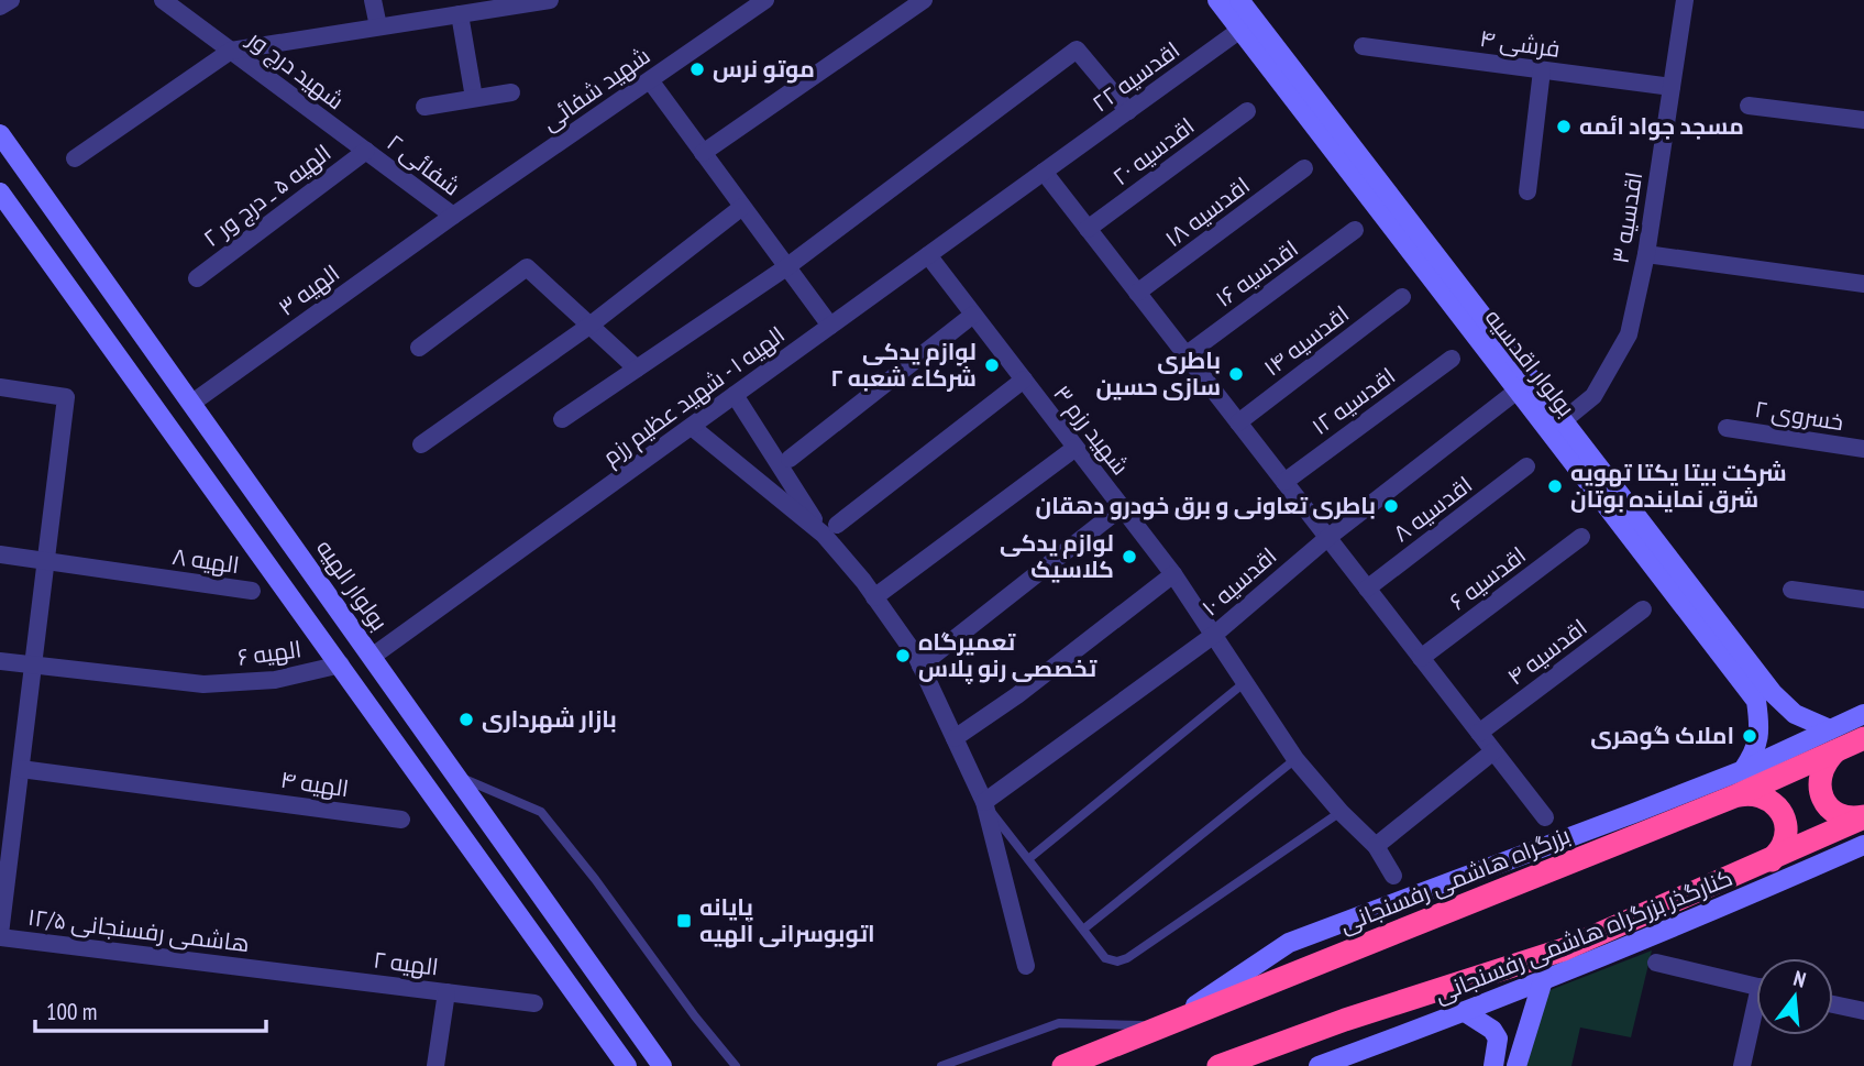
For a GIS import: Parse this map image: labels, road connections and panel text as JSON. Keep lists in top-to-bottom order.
{
  "streets": {
    "highway": ["بزرگراه هاشمی رفسنجانی"],
    "main road": ["بولوار اقدسیه", "بولوار الهیه", "کنارگذر بزرگراه هاشمی رفسنجانی"],
    "street": [
      "فرشی ۴",
      "شهید درج ور",
      "اقدسیه ۲۲",
      "شهید شفائی",
      "اقدسیه ۲۰",
      "شفائی ۲",
      "الهیه ۵ ـ درج ور ۲",
      "اقدسیه ۱۸",
      "اقدسیه ۳",
      "اقدسیه ۱۶",
      "الهیه ۳",
      "اقدسیه ۱۴",
      "الهیه ۱ - شهید عظیم رزم",
      "اقدسیه ۱۲",
      "خسروی ۲",
      "شهید رزم ۳",
      "اقدسیه ۸",
      "الهیه ۸",
      "اقدسیه ۶",
      "اقدسیه ۱۰",
      "اقدسیه ۴",
      "الهیه ۶",
      "الهیه ۴",
      "هاشمی رفسنجانی ۱۲/۵",
      "الهیه ۲"
    ]
  },
  "crossings": [
    ["فرشی ۴", "اقدسیه ۳"],
    ["شهید درج ور", "شفائی ۲"],
    ["شهید درج ور", "الهیه ۵ ـ درج ور ۲"],
    ["اقدسیه ۲۲", "بولوار اقدسیه"],
    ["اقدسیه ۲۲", "الهیه ۱ - شهید عظیم رزم"],
    ["شهید شفائی", "شفائی ۲"],
    ["شهید شفائی", "الهیه ۳"],
    ["شفائی ۲", "الهیه ۵ ـ درج ور ۲"],
    ["شفائی ۲", "الهیه ۳"],
    ["اقدسیه ۳", "بولوار اقدسیه"],
    ["الهیه ۳", "بولوار الهیه"],
    ["بولوار اقدسیه", "اقدسیه ۱۰"],
    ["بولوار اقدسیه", "بزرگراه هاشمی رفسنجانی"],
    ["الهیه ۱ - شهید عظیم رزم", "شهید رزم ۳"],
    ["الهیه ۱ - شهید عظیم رزم", "بولوار الهیه"],
    ["شهید رزم ۳", "اقدسیه ۱۰"],
    ["هاشمی رفسنجانی ۱۲/۵", "الهیه ۲"]
  ],
  "places": {
    "other": [
      "موتو نرس",
      "مسجد جواد ائمه",
      "لوازم یدکی شرکاء شعبه ۲",
      "باطری سازی حسین",
      "شرکت بیتا یکتا تهویه شرق نماینده بوتان",
      "باطری تعاونی و برق خودرو دهقان",
      "لوازم یدکی کلاسیک",
      "تعمیرگاه تخصصی رنو پلاس",
      "بازار شهرداری",
      "املاک گوهری"
    ],
    "transit": ["پایانه اتوبوسرانی الهیه"]
  },
  "scale_bar": "100 m",
  "north": "top"
}
